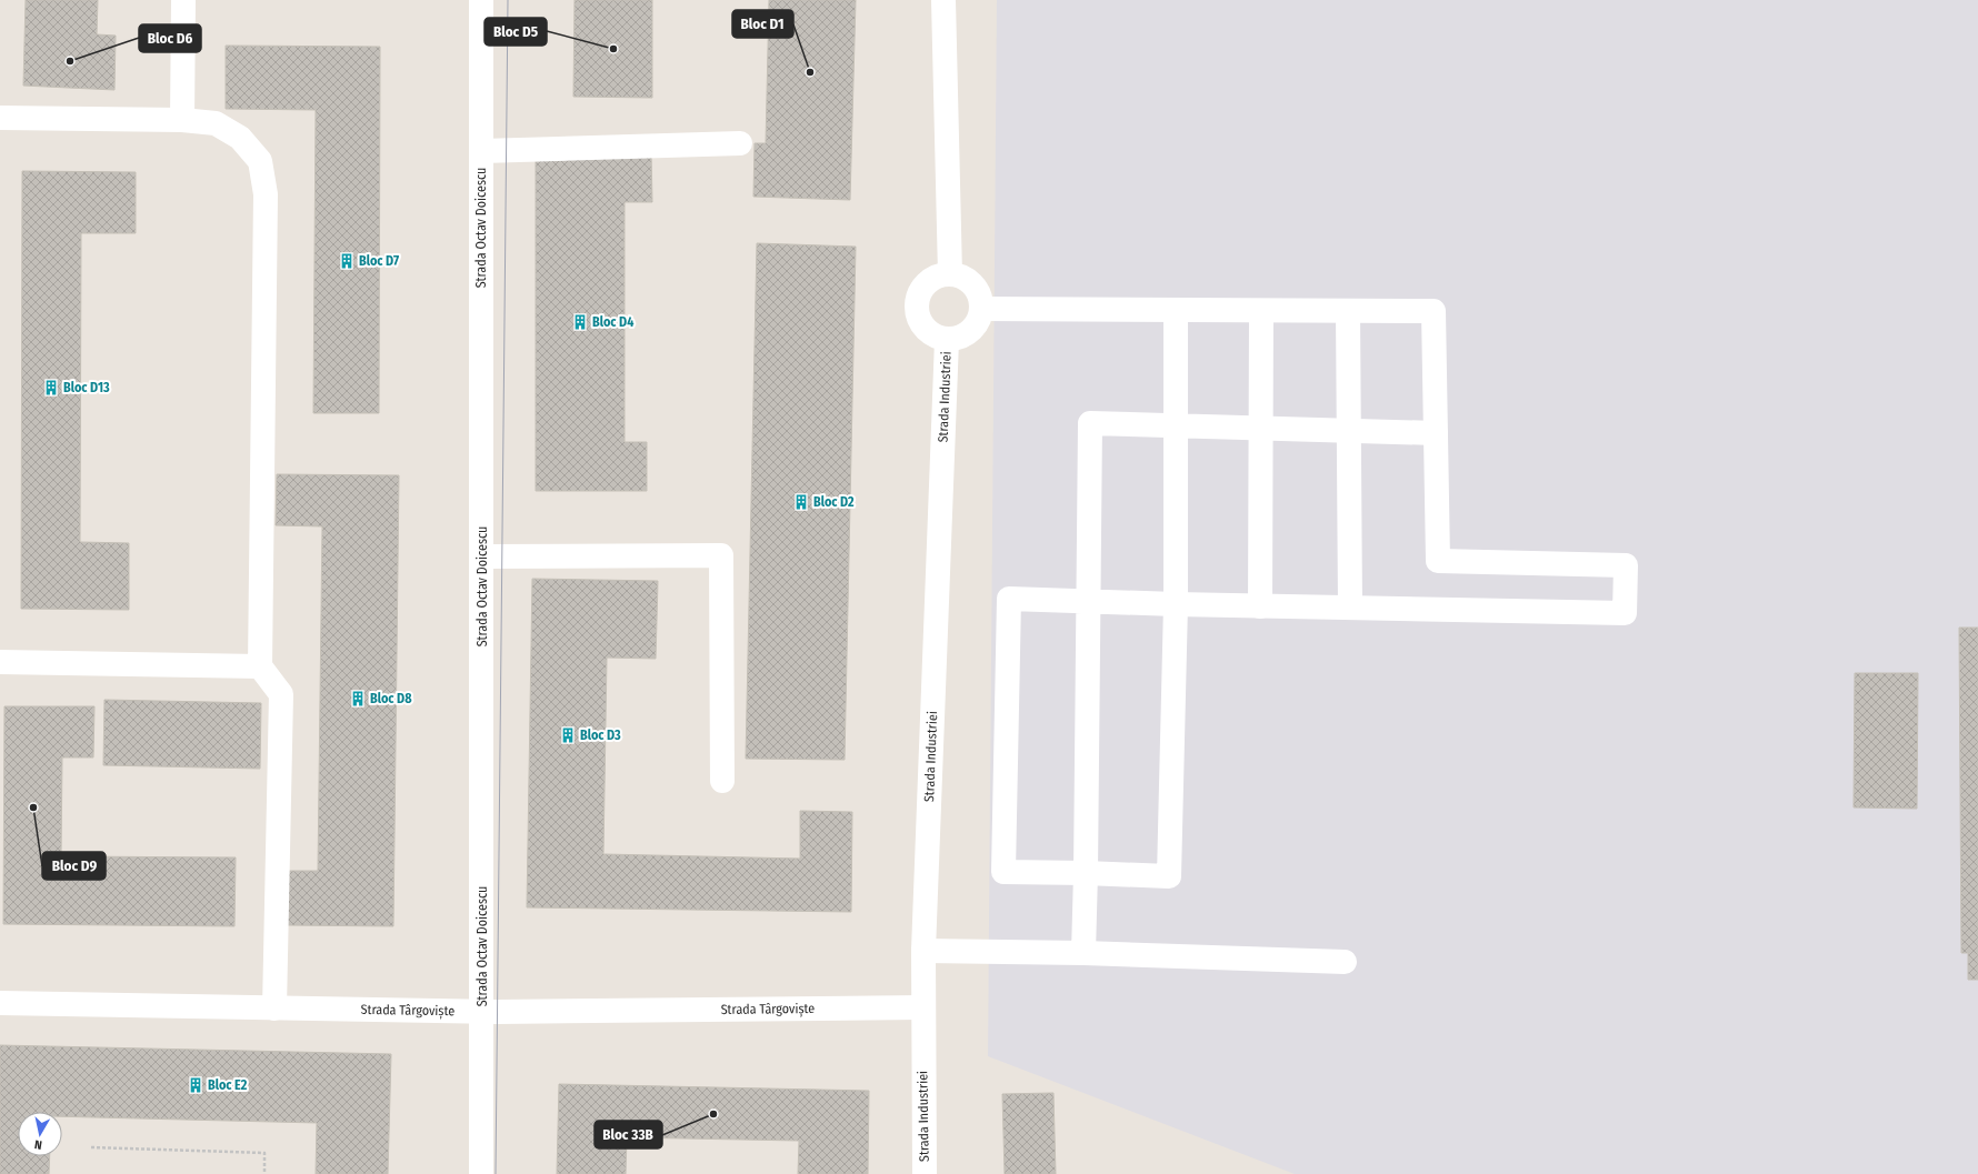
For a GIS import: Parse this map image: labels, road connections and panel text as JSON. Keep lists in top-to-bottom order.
{
  "streets": {
    "street": ["Strada Octav Doicescu", "Strada Industriei", "Strada Târgoviște"]
  },
  "crossings": [
    ["Strada Octav Doicescu", "Strada Târgoviște"],
    ["Strada Industriei", "Strada Târgoviște"]
  ],
  "places": {
    "other": [
      "Bloc D5",
      "Bloc D6",
      "Bloc D1",
      "Bloc D9",
      "Bloc 33B"
    ],
    "building": [
      "Bloc D7",
      "Bloc D4",
      "Bloc D13",
      "Bloc D2",
      "Bloc D8",
      "Bloc D3",
      "Bloc E2"
    ]
  },
  "north": "bottom"
}
